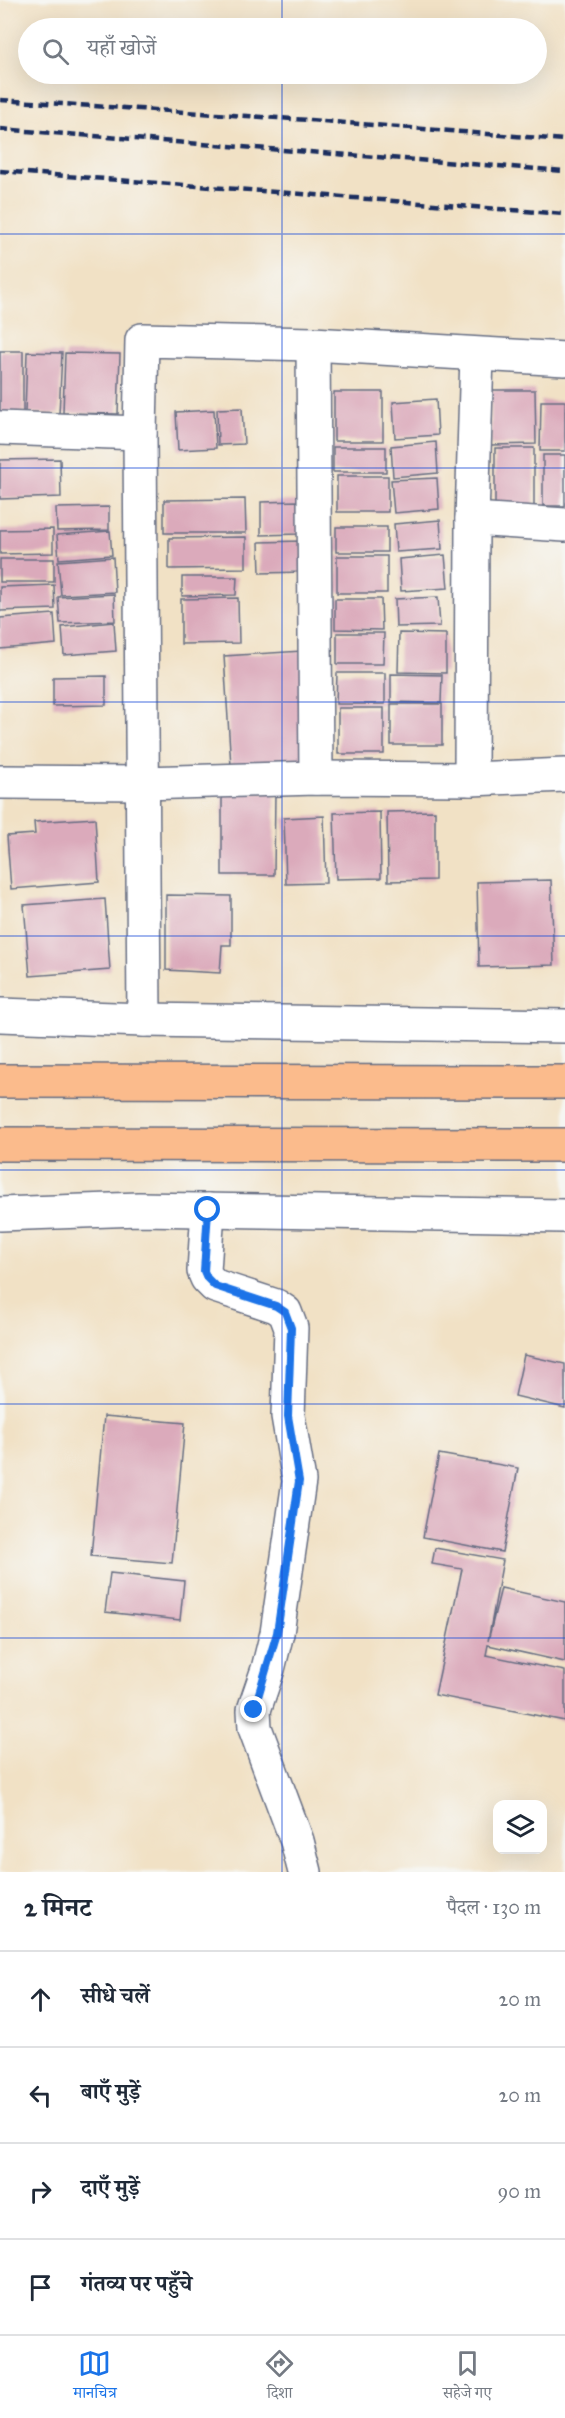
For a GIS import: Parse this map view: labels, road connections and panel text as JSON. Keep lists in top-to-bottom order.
{
  "page": {
    "search": "यहाँ खोजें",
    "heading": ["2 मिनट", "पैदल · 130 m"],
    "list": [
      ["सीधे चलें", "20 m"],
      ["बाएँ मुड़ें", "20 m"],
      ["दाएँ मुड़ें", "90 m"],
      "गंतव्य पर पहुँचे"
    ],
    "nav": ["मानचित्र", "दिशा", "सहेजे गए"]
  }
}
